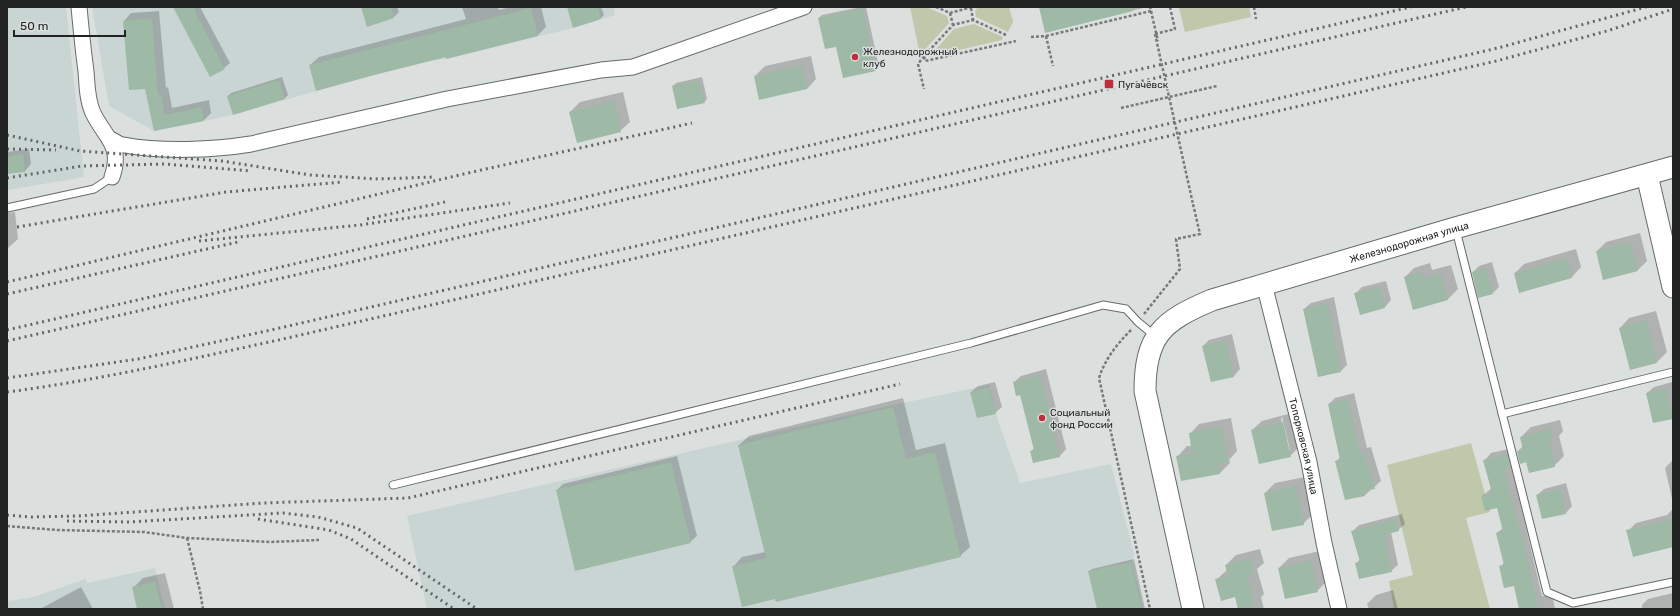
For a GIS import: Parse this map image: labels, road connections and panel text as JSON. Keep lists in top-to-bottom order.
{
  "streets": {
    "street": ["Железнодорожная улица", "Топорковская улица"]
  },
  "crossings": [
    ["Железнодорожная улица", "Топорковская улица"]
  ],
  "places": {
    "other": ["Железнодорожный клуб", "Социальный фонд России"],
    "transit": ["Пугачёвск"]
  },
  "scale_bar": "50 m"
}
